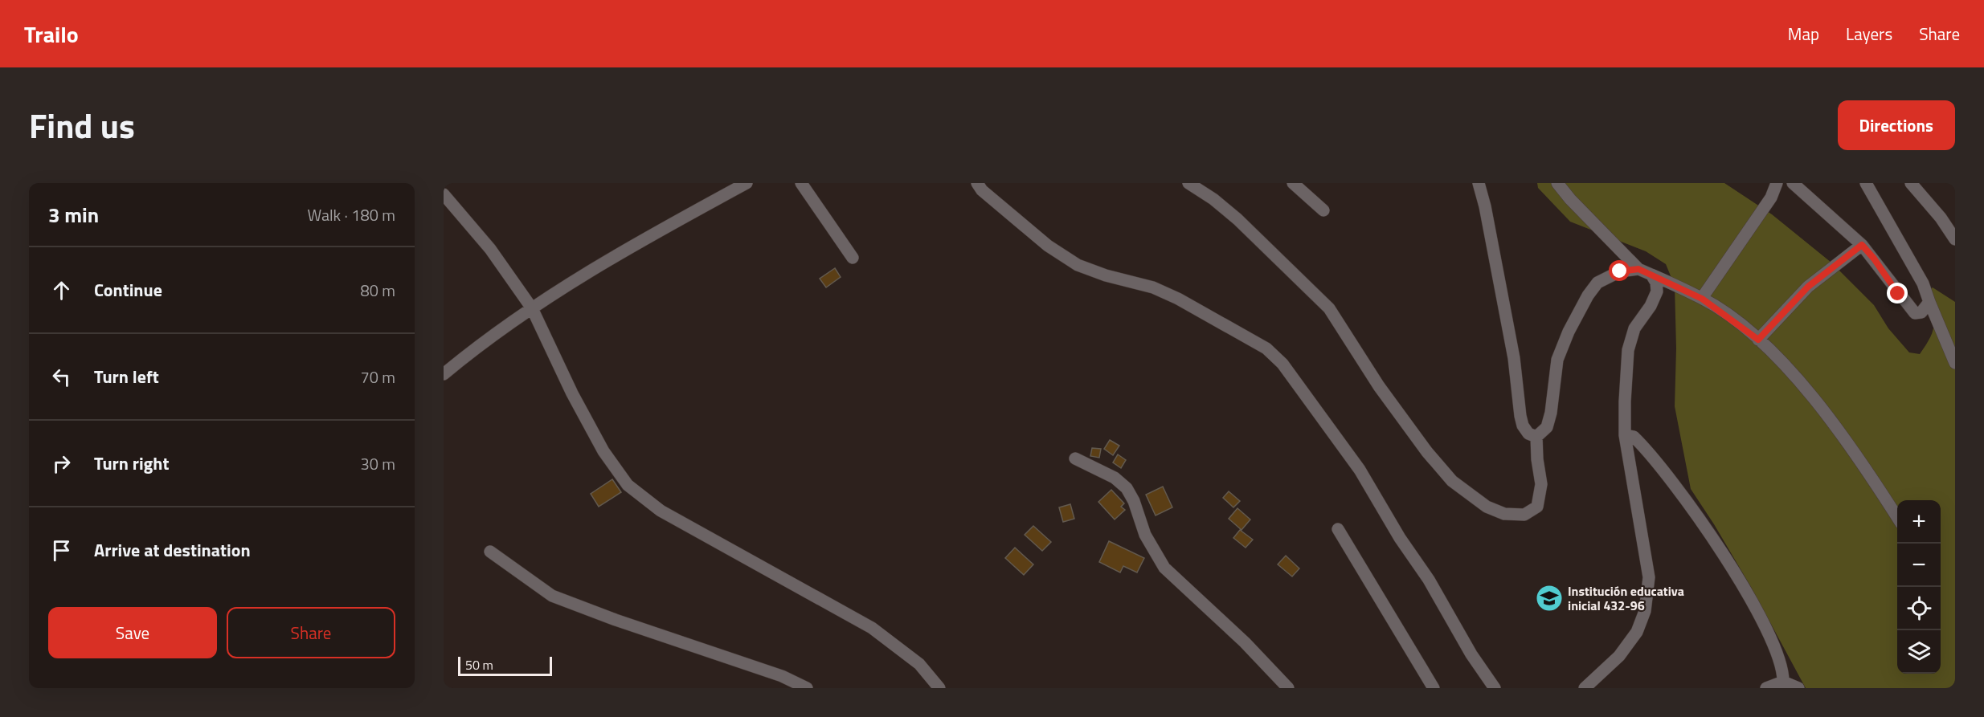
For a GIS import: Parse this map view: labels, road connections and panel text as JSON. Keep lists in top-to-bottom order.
{
  "places": {
    "school or university": ["Institución educativa inicial 432-96"]
  },
  "scale_bar": "50 m",
  "page": {
    "header": "Trailo",
    "nav": ["Map", "Layers", "Share"],
    "title": "Find us",
    "buttons": [
      "Directions",
      ["Save", "Share"]
    ],
    "heading": ["3 min", "Walk · 180 m"],
    "list": [
      ["Continue", "80 m"],
      ["Turn left", "70 m"],
      ["Turn right", "30 m"],
      "Arrive at destination"
    ],
    "map_buttons": ["+", "−"],
    "scale": "50 m"
  }
}
